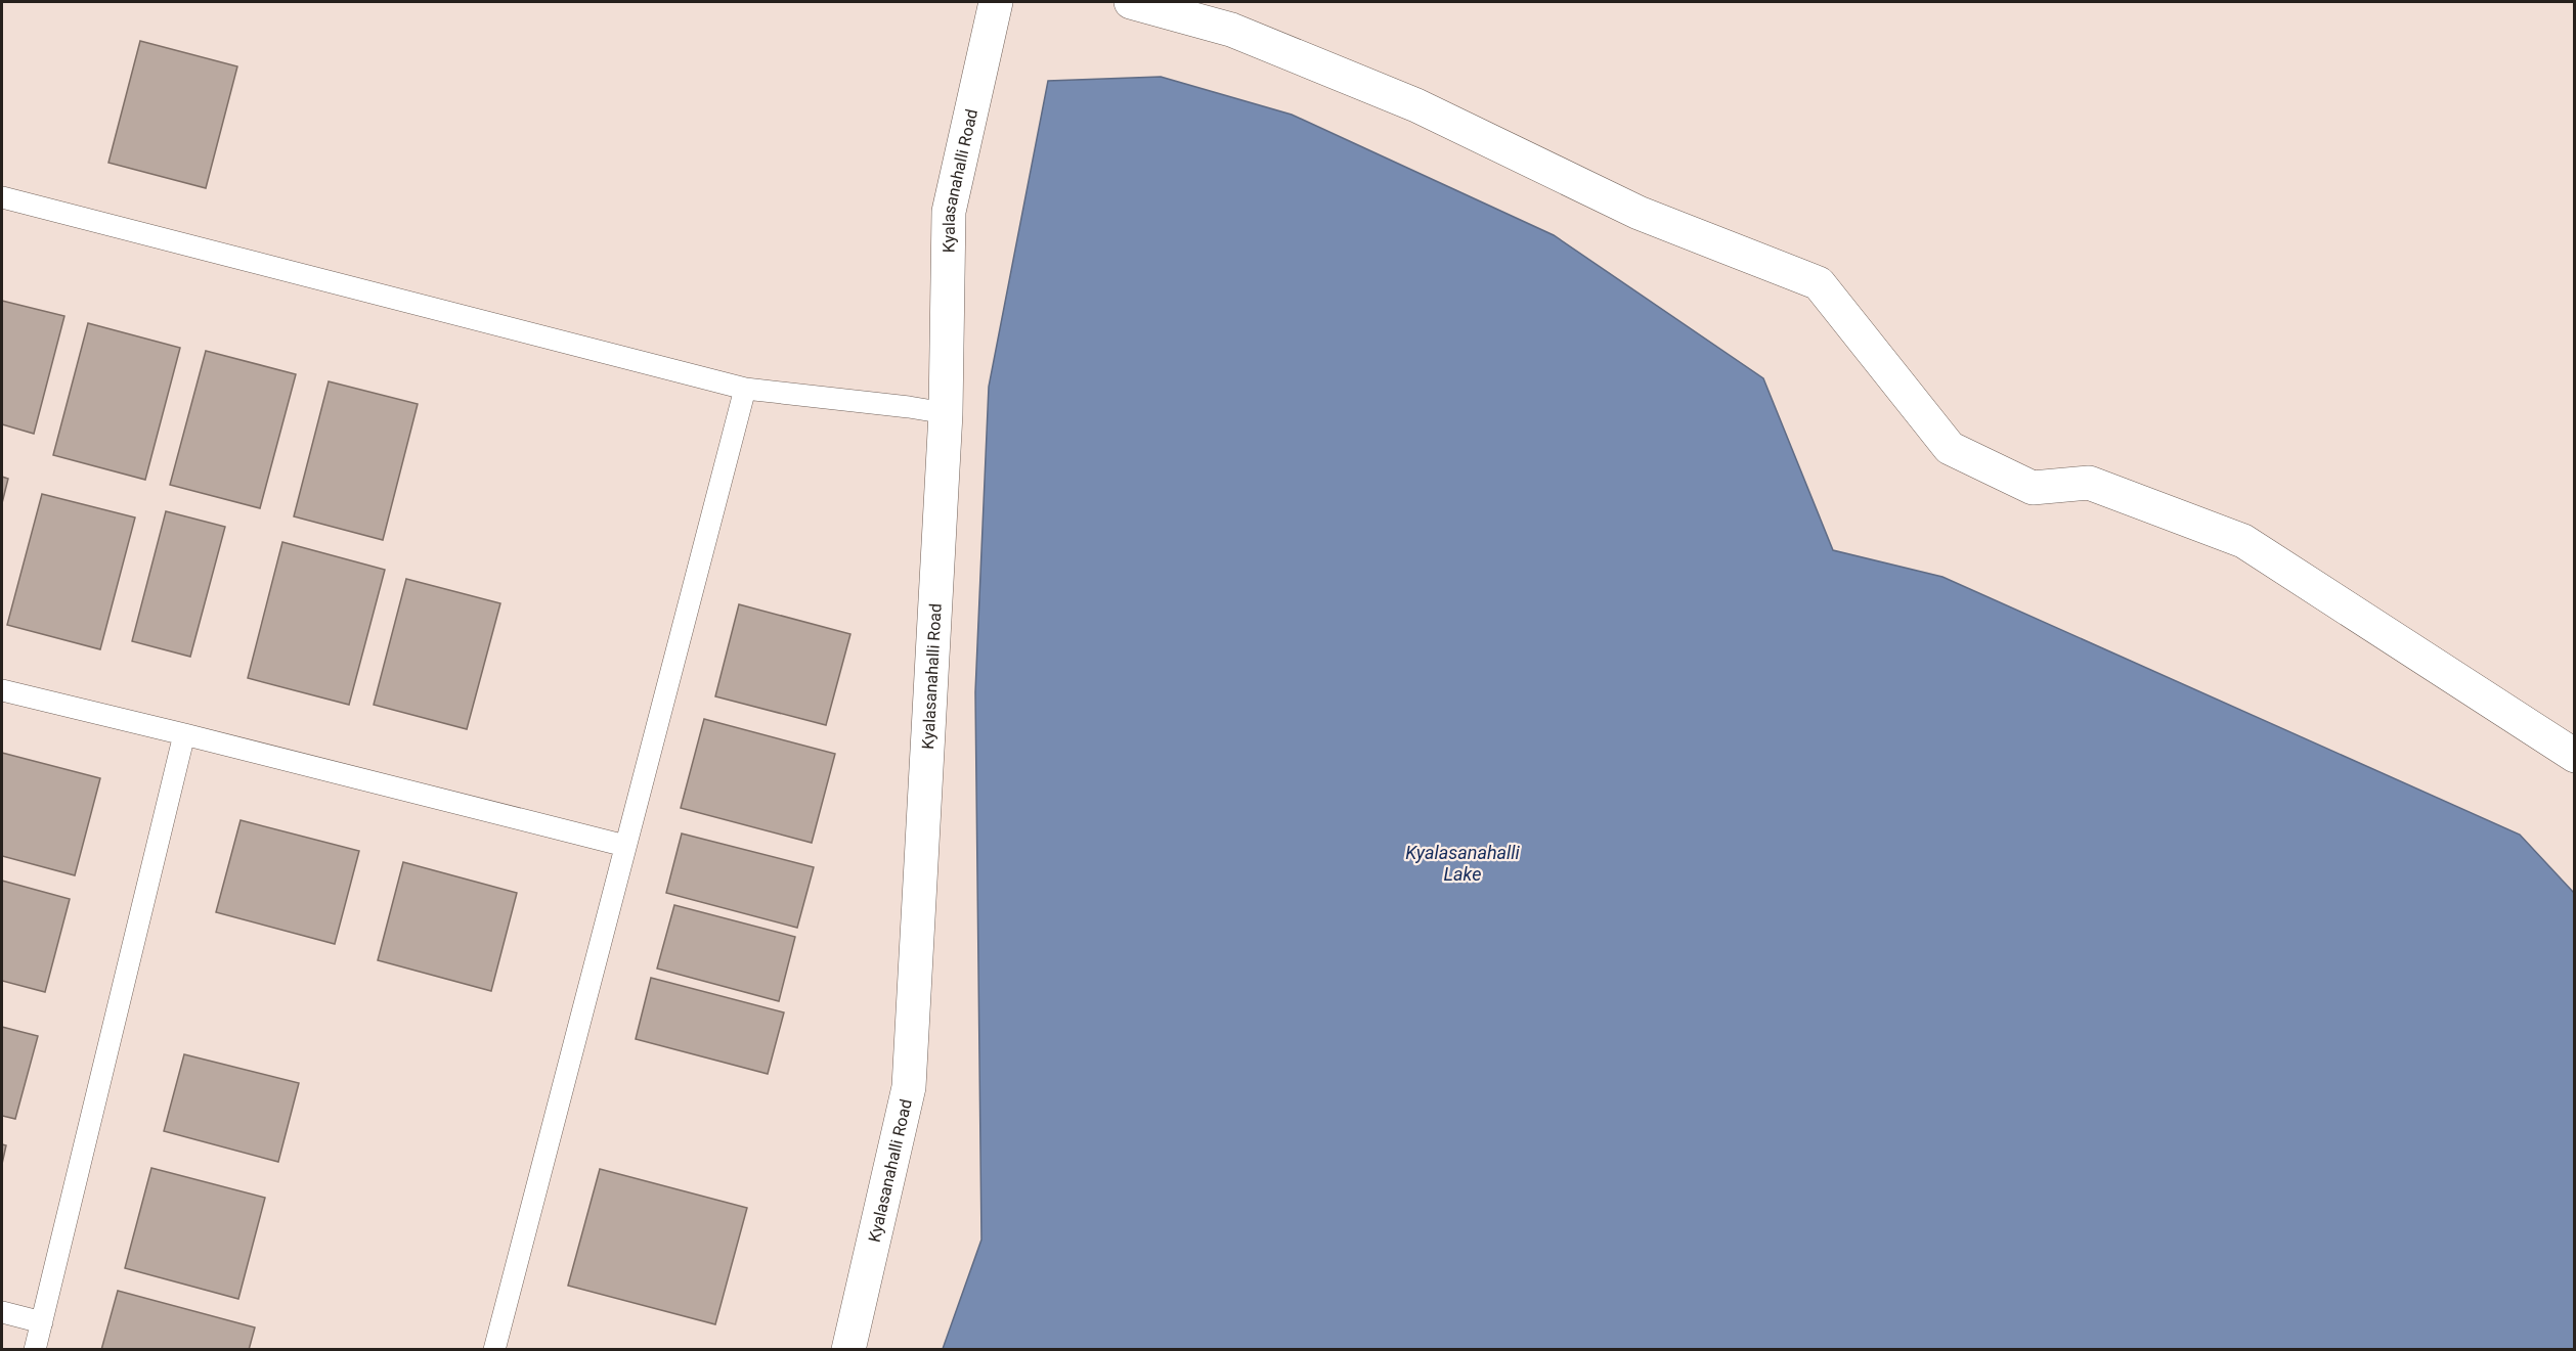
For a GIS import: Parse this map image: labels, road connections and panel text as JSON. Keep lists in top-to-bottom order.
{
  "streets": {
    "street": ["Kyalasanahalli Road"]
  },
  "water": ["Kyalasanahalli Lake"]
}
